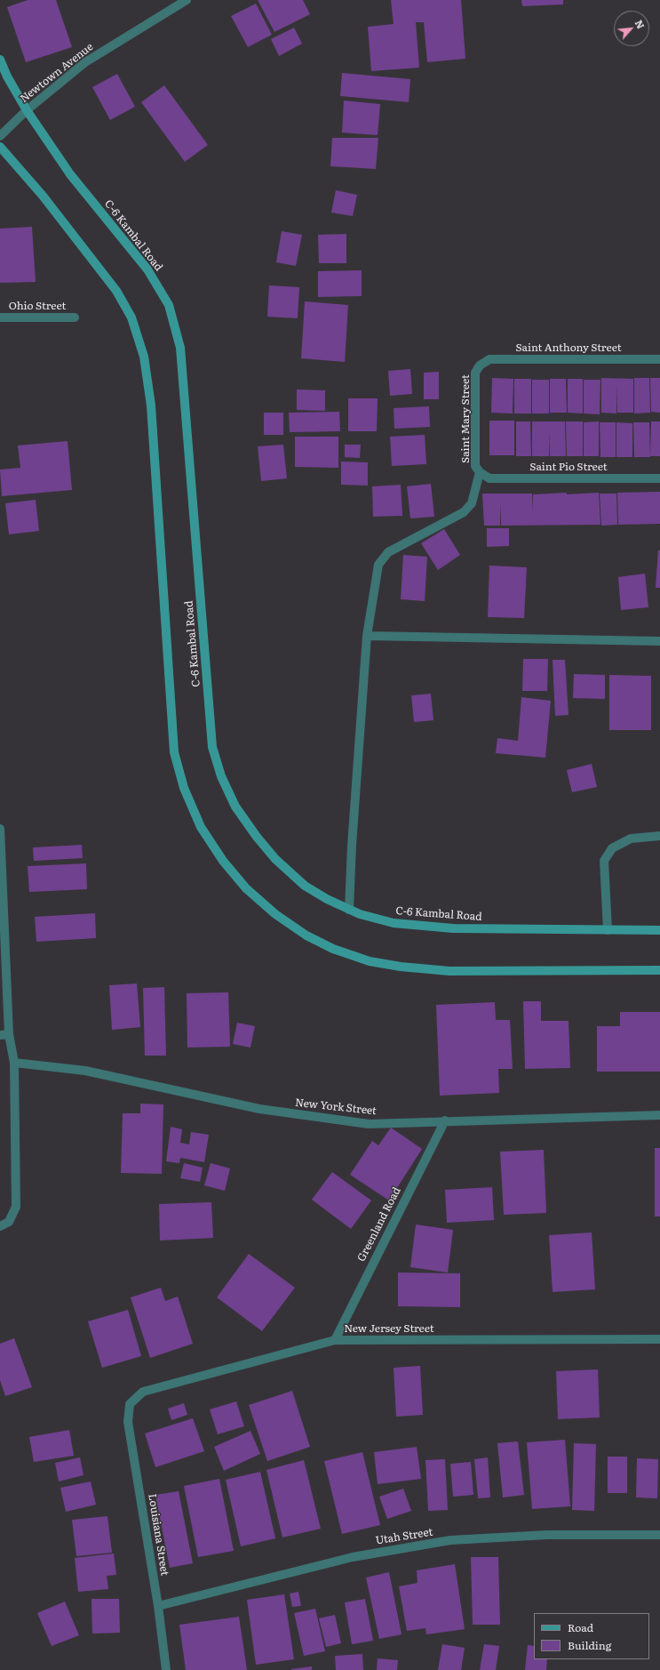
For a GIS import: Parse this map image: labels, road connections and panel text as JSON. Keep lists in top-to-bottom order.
{
  "streets": {
    "main road": ["C-6 Kambal Road"],
    "street": [
      "Newtown Avenue",
      "Ohio Street",
      "Saint Anthony Street",
      "Saint Mary Street",
      "Saint Pio Street",
      "New York Street",
      "Greenland Road",
      "New Jersey Street",
      "Louisiana Street",
      "Utah Street"
    ]
  },
  "crossings": [
    ["Newtown Avenue", "C-6 Kambal Road"],
    ["Saint Anthony Street", "Saint Mary Street"],
    ["Saint Mary Street", "Saint Pio Street"],
    ["New York Street", "Greenland Road"],
    ["Greenland Road", "New Jersey Street"],
    ["New Jersey Street", "Louisiana Street"],
    ["Louisiana Street", "Utah Street"]
  ],
  "legend": ["Road", "Building"],
  "north": "top right"
}
